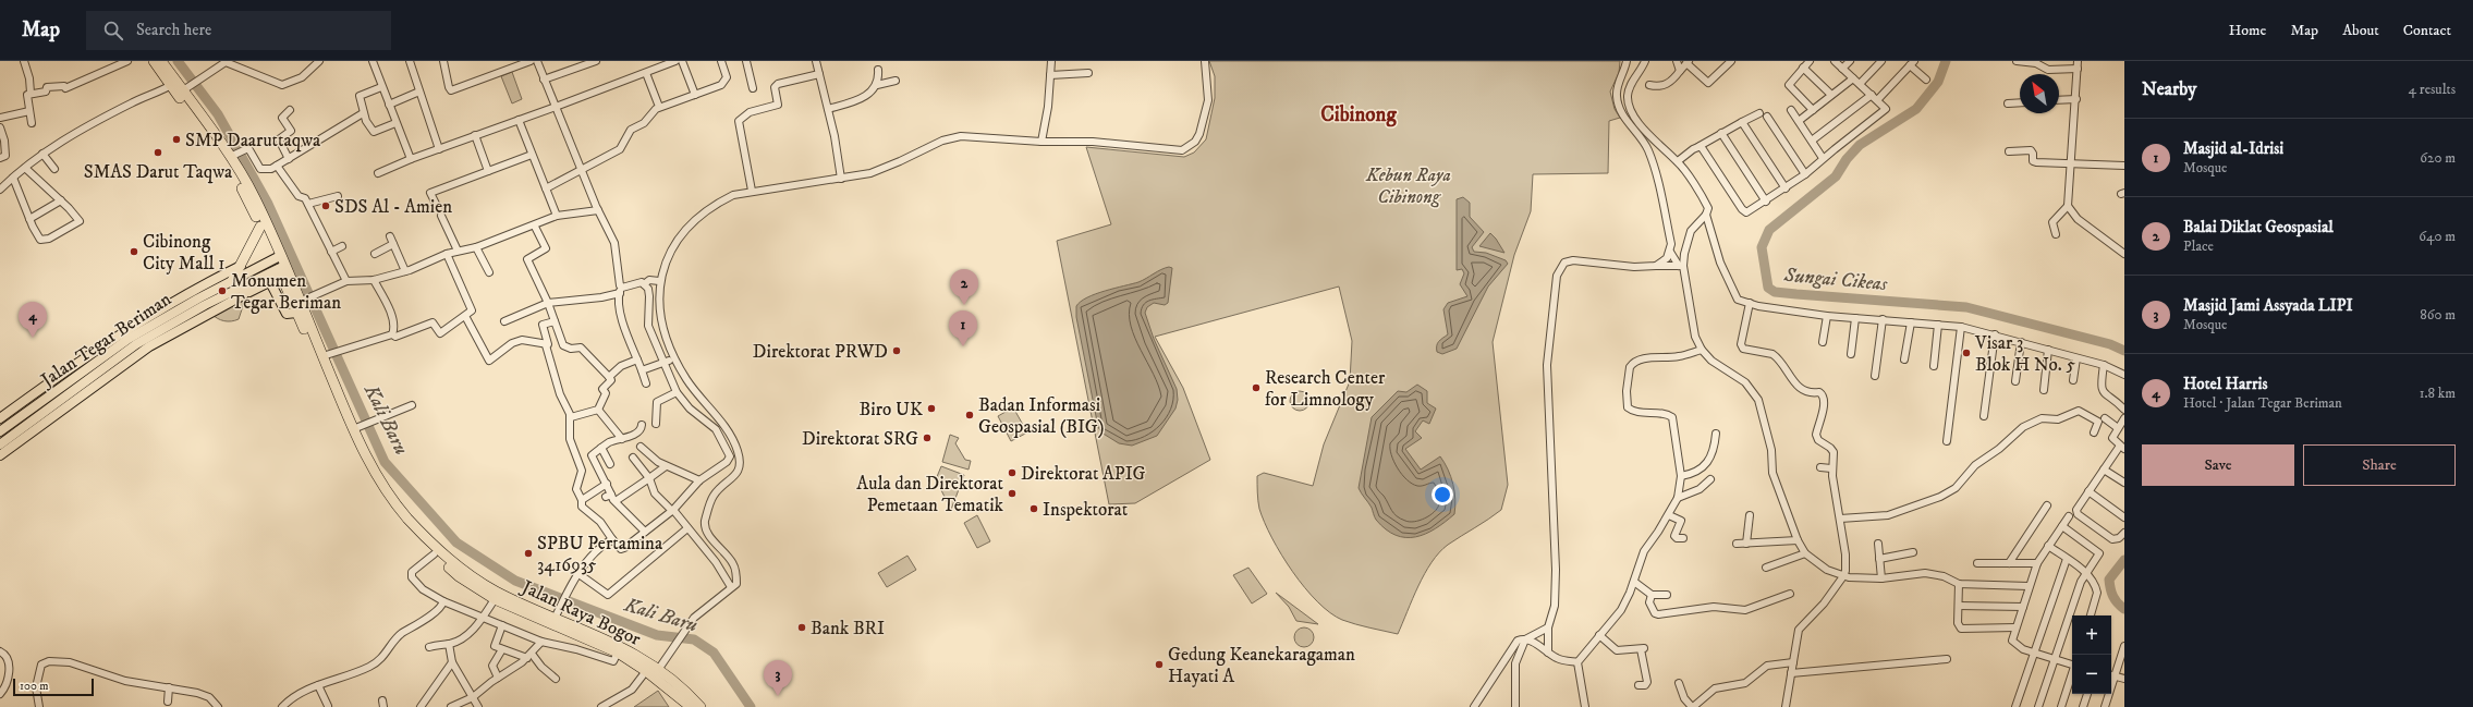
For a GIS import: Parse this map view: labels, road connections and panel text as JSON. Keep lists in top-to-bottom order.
{
  "streets": {
    "highway": ["Jalan Raya Bogor"],
    "main road": ["Jalan Tegar Beriman"]
  },
  "crossings": [
    ["Jalan Tegar Beriman", "Jalan Raya Bogor"]
  ],
  "districts": ["Cibinong"],
  "water": ["Sungai Cikeas", "Kali Baru"],
  "parks": ["Kebun Raya Cibinong"],
  "places": [
    "SMP Daaruttaqwa",
    "SMAS Darut Taqwa",
    "SDS Al - Amien",
    "Cibinong City Mall 1",
    "Monumen Tegar Beriman",
    "Direktorat PRWD",
    "Visar 3 Blok H No. 5",
    "Research Center for Limnology",
    "Biro UK",
    "Badan Informasi Geospasial (BIG)",
    "Direktorat SRG",
    "Direktorat APIG",
    "Aula dan Direktorat Pemetaan Tematik",
    "Inspektorat",
    "SPBU Pertamina 3416935",
    "Bank BRI",
    "Gedung Keanekaragaman Hayati A"
  ],
  "scale_bar": "100 m",
  "north": "top left",
  "page": {
    "header": "Map",
    "search": "Search here",
    "nav": [
      "Home",
      "Map",
      "About",
      "Contact"
    ],
    "heading": ["Nearby", "4 results"],
    "list": [
      {
        "mark": "1",
        "name": "Masjid al-Idrisi",
        "note": "Mosque",
        "value": "620 m"
      },
      {
        "mark": "2",
        "name": "Balai Diklat Geospasial",
        "note": "Place",
        "value": "640 m"
      },
      {
        "mark": "3",
        "name": "Masjid Jami Assyada LIPI",
        "note": "Mosque",
        "value": "860 m"
      },
      {
        "mark": "4",
        "name": "Hotel Harris",
        "note": "Hotel · Jalan Tegar Beriman",
        "value": "1.8 km"
      }
    ],
    "pins": [
      "2",
      "4",
      "1",
      "3"
    ],
    "buttons": ["Save", "Share"],
    "map_buttons": ["+", "−"],
    "scale": "100 m"
  }
}
